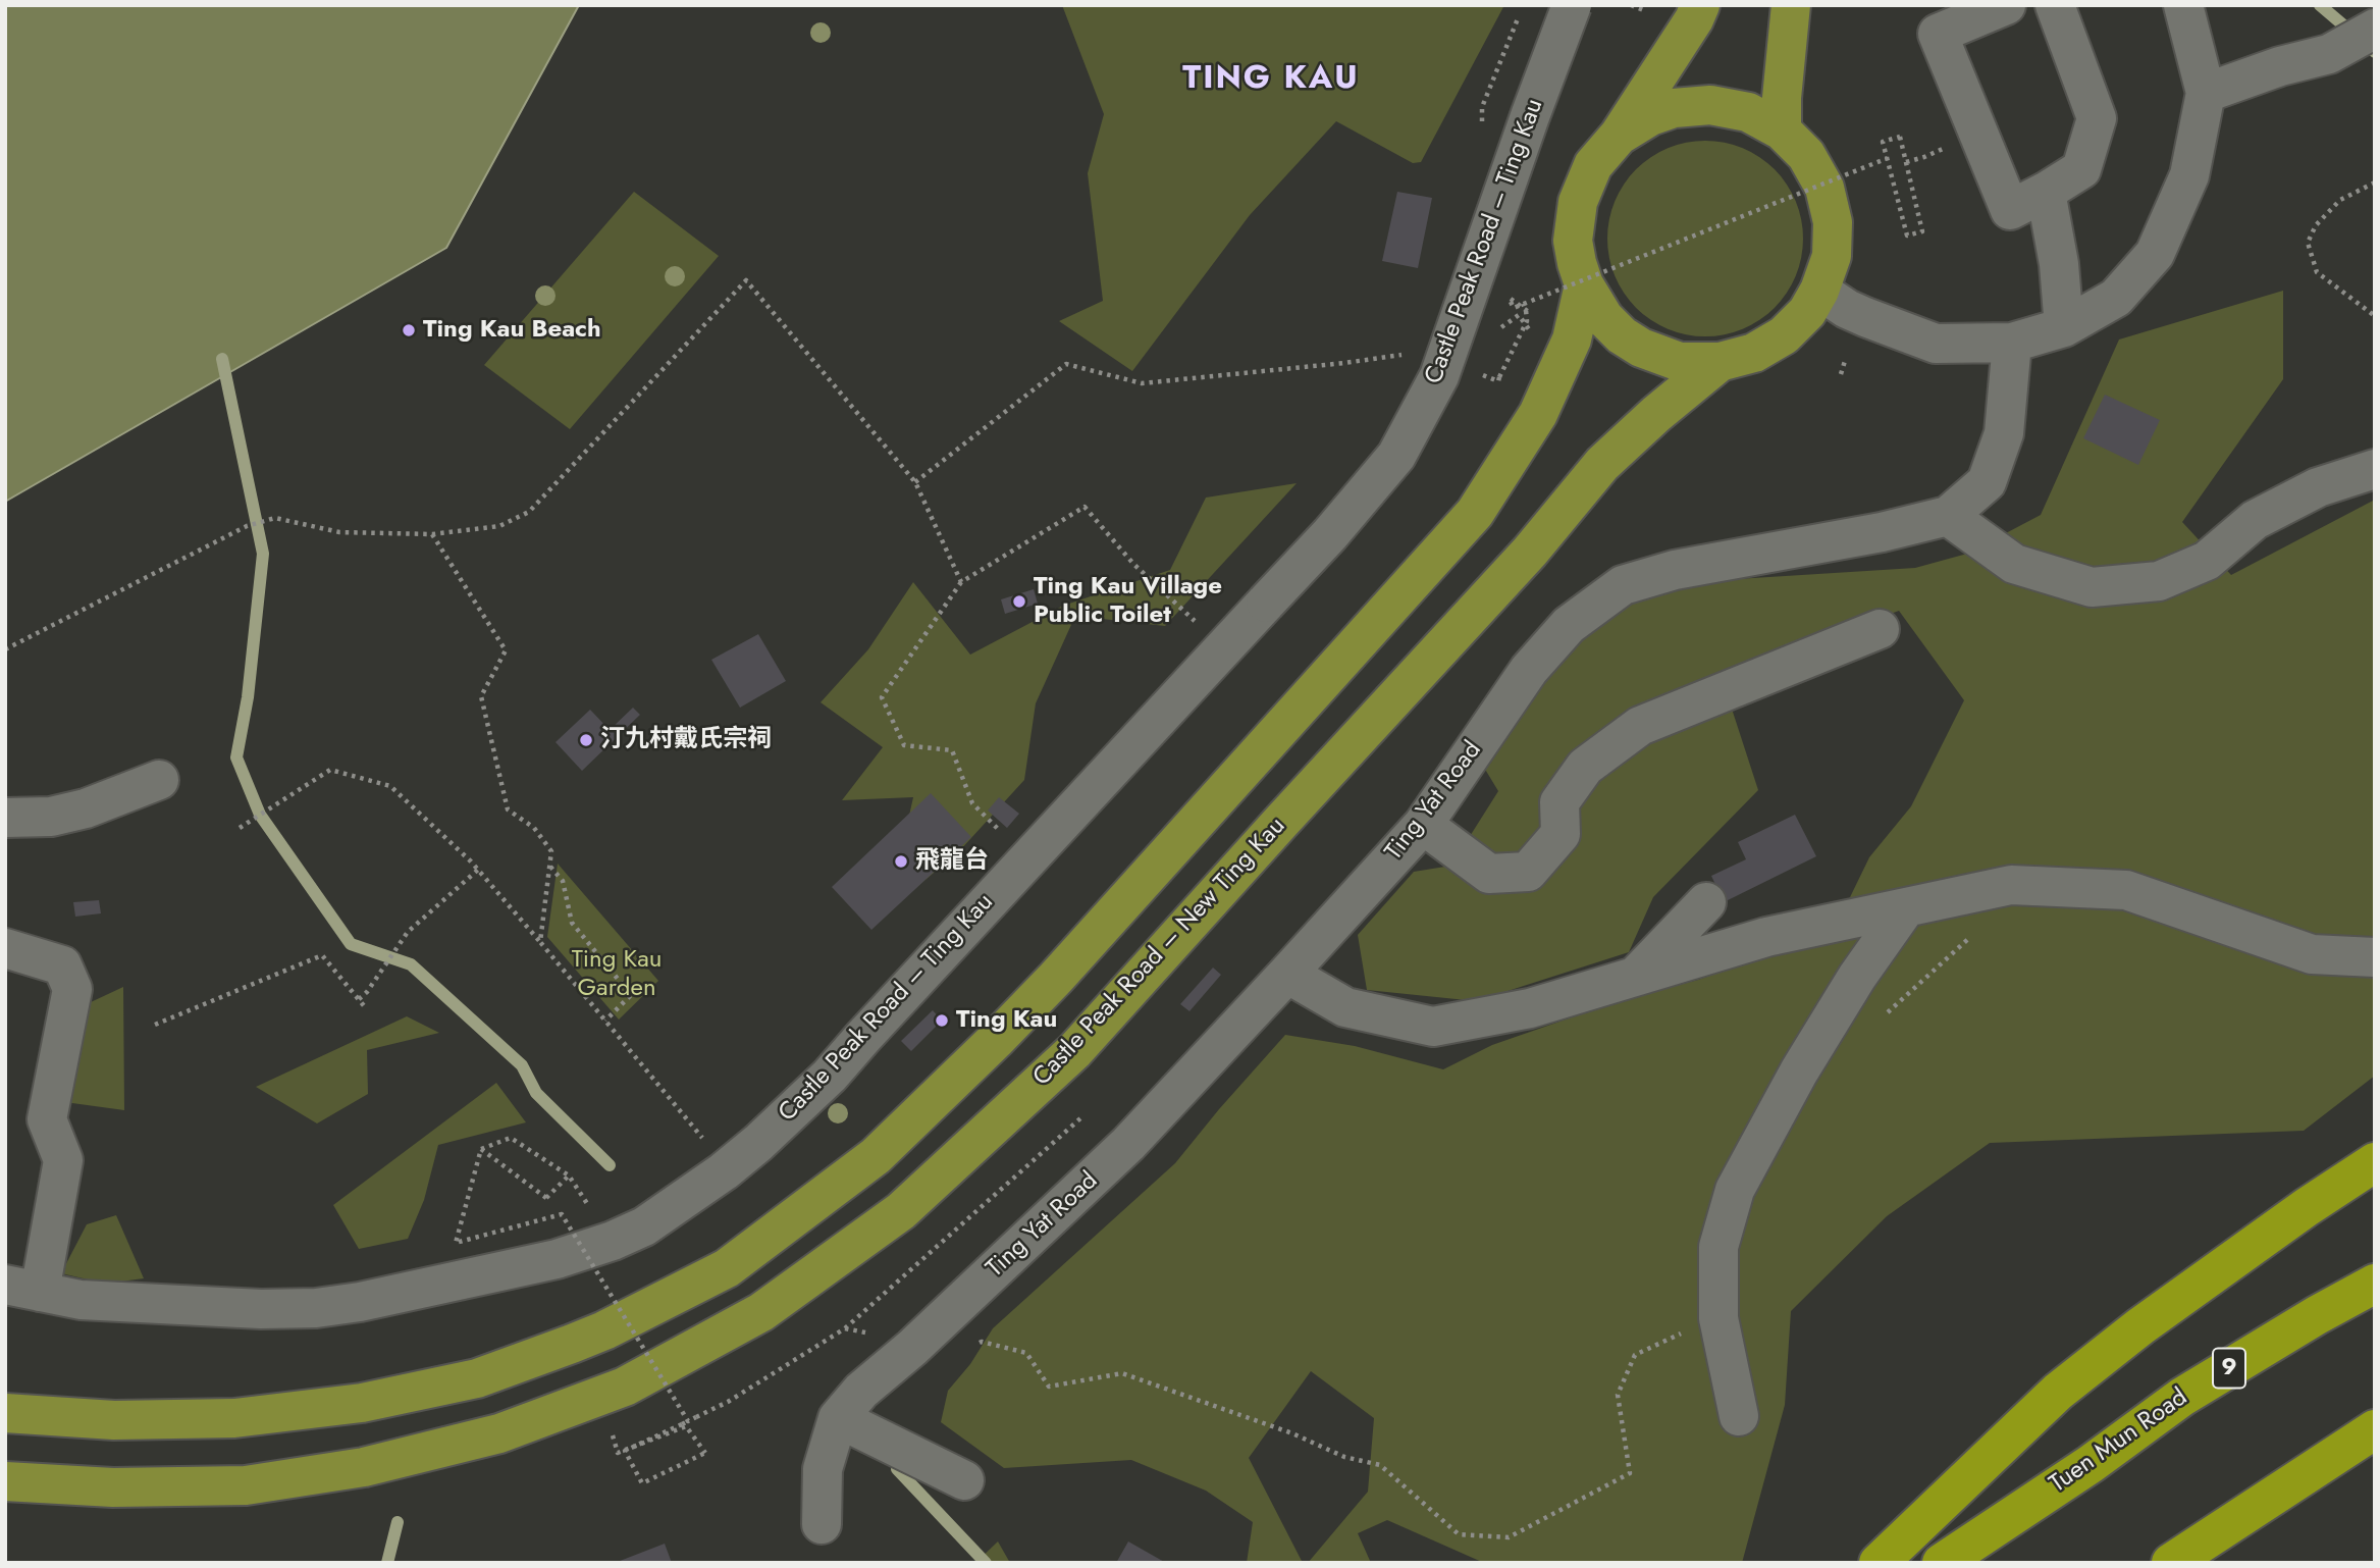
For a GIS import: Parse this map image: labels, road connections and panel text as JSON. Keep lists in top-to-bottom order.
{
  "streets": {
    "highway": ["9", "Tuen Mun Road"],
    "main road": ["Castle Peak Road – New Ting Kau"],
    "street": ["Castle Peak Road – Ting Kau", "Ting Yat Road"]
  },
  "districts": ["TING KAU"],
  "parks": ["Ting Kau Garden"],
  "places": [
    "Ting Kau Beach",
    "Ting Kau Village Public Toilet",
    "汀九村戴氏宗祠",
    "飛龍台",
    "Ting Kau"
  ]
}
